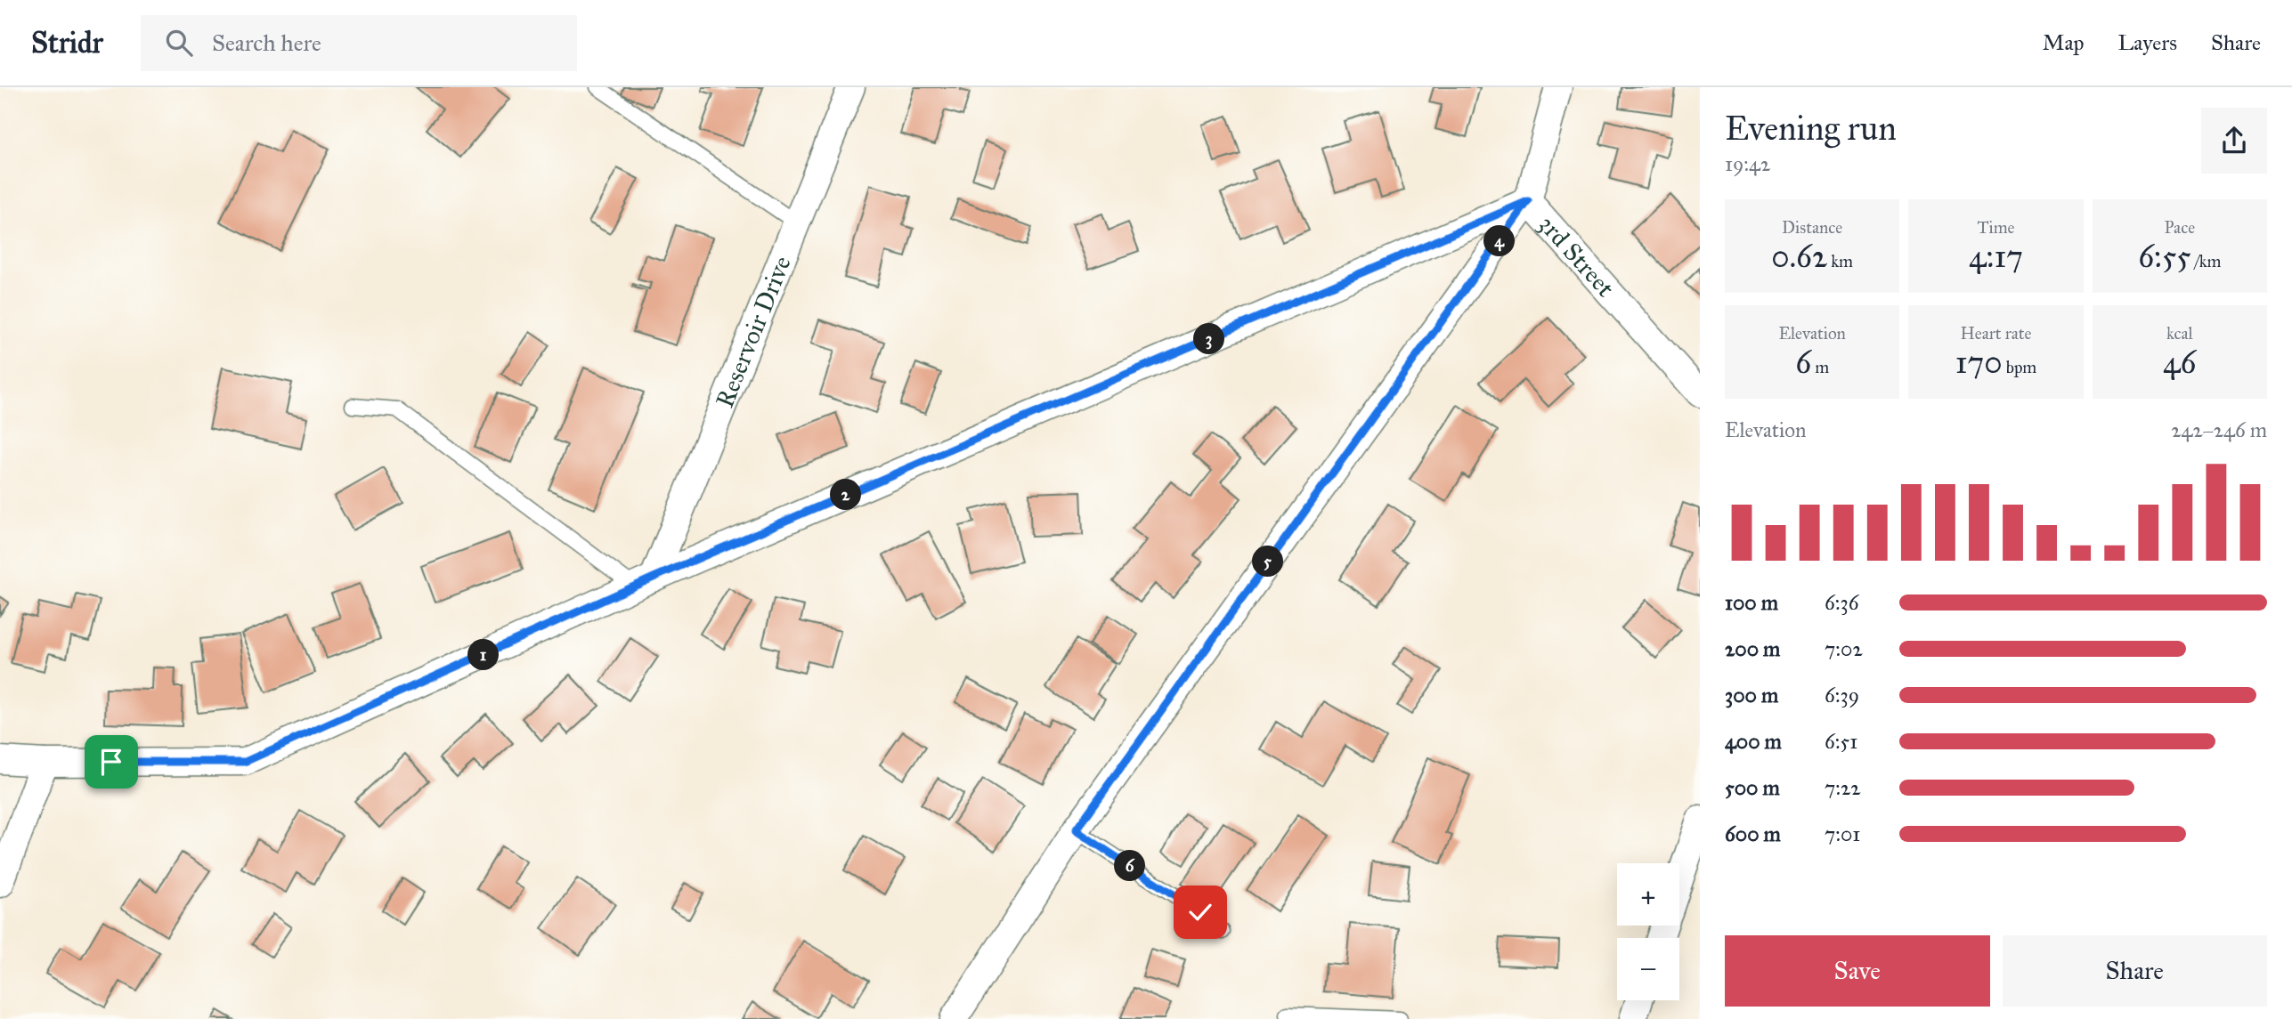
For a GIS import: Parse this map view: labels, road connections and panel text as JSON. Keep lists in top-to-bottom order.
{
  "streets": {
    "street": ["3rd Street", "Reservoir Drive"]
  },
  "crossings": [
    ["3rd Street", "Reservoir Drive"]
  ],
  "page": {
    "header": "Stridr",
    "search": "Search here",
    "nav": ["Map", "Layers", "Share"],
    "heading": ["Evening run", "19:42"],
    "stats": [
      ["Distance", "0.62 km"],
      ["Time", "4:17"],
      ["Pace", "6:55 /km"],
      ["Elevation", "6 m"],
      ["Heart rate", "170 bpm"],
      ["kcal", "46"]
    ],
    "pins": [
      "4",
      "3",
      "2",
      "5",
      "1",
      "6"
    ],
    "chart": ["Elevation", "242–246 m"],
    "list": [
      {
        "name": "100 m",
        "note": "6:36"
      },
      {
        "name": "200 m",
        "note": "7:02"
      },
      {
        "name": "300 m",
        "note": "6:39"
      },
      {
        "name": "400 m",
        "note": "6:51"
      },
      {
        "name": "500 m",
        "note": "7:22"
      },
      {
        "name": "600 m",
        "note": "7:01"
      }
    ],
    "map_buttons": ["+", "−"],
    "buttons": ["Save", "Share"]
  }
}
